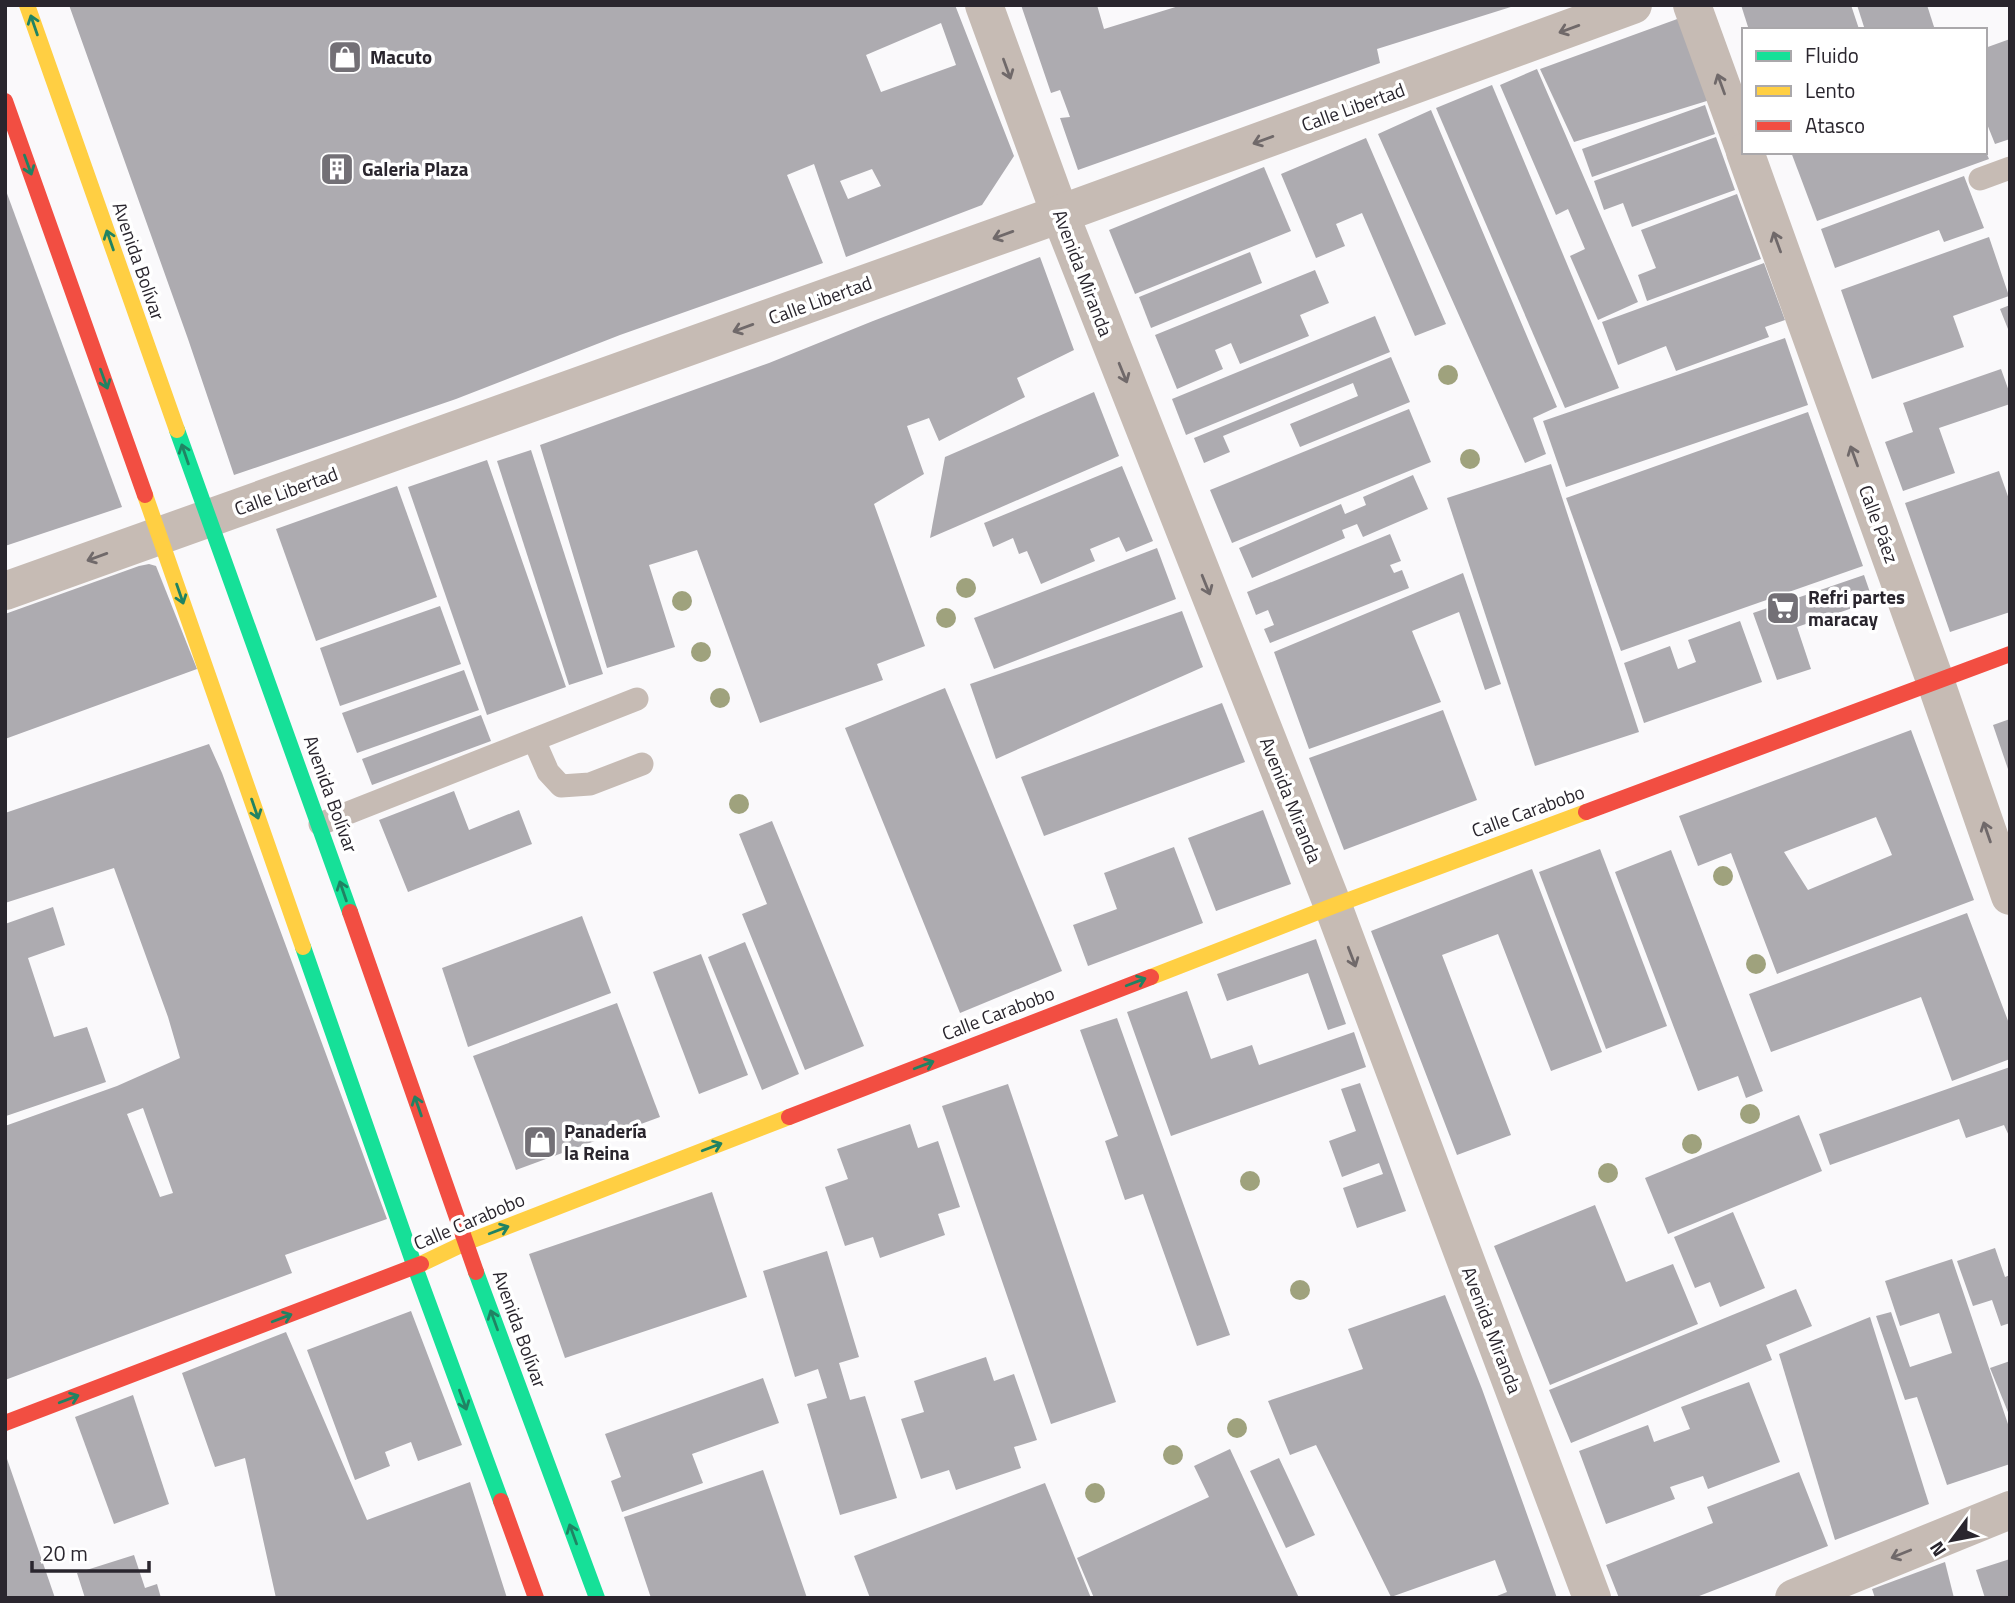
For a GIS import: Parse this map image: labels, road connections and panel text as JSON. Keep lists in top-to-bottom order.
{
  "streets": {
    "main road": ["Avenida Bolívar", "Calle Carabobo"],
    "street": ["Calle Libertad", "Avenida Miranda", "Calle Páez"]
  },
  "crossings": [
    ["Calle Libertad", "Avenida Bolívar"],
    ["Calle Libertad", "Avenida Miranda"],
    ["Avenida Bolívar", "Calle Carabobo"],
    ["Avenida Miranda", "Calle Carabobo"],
    ["Calle Páez", "Calle Carabobo"]
  ],
  "one_way": [
    "Calle Libertad",
    "Avenida Miranda",
    "Calle Páez",
    "Calle Carabobo"
  ],
  "places": {
    "shop": ["Macuto", "Panadería la Reina"],
    "building": ["Galeria Plaza"],
    "supermarket": ["Refri partes maracay"]
  },
  "legend": ["Fluido", "Lento", "Atasco"],
  "scale_bar": "20 m",
  "north": "bottom left"
}
